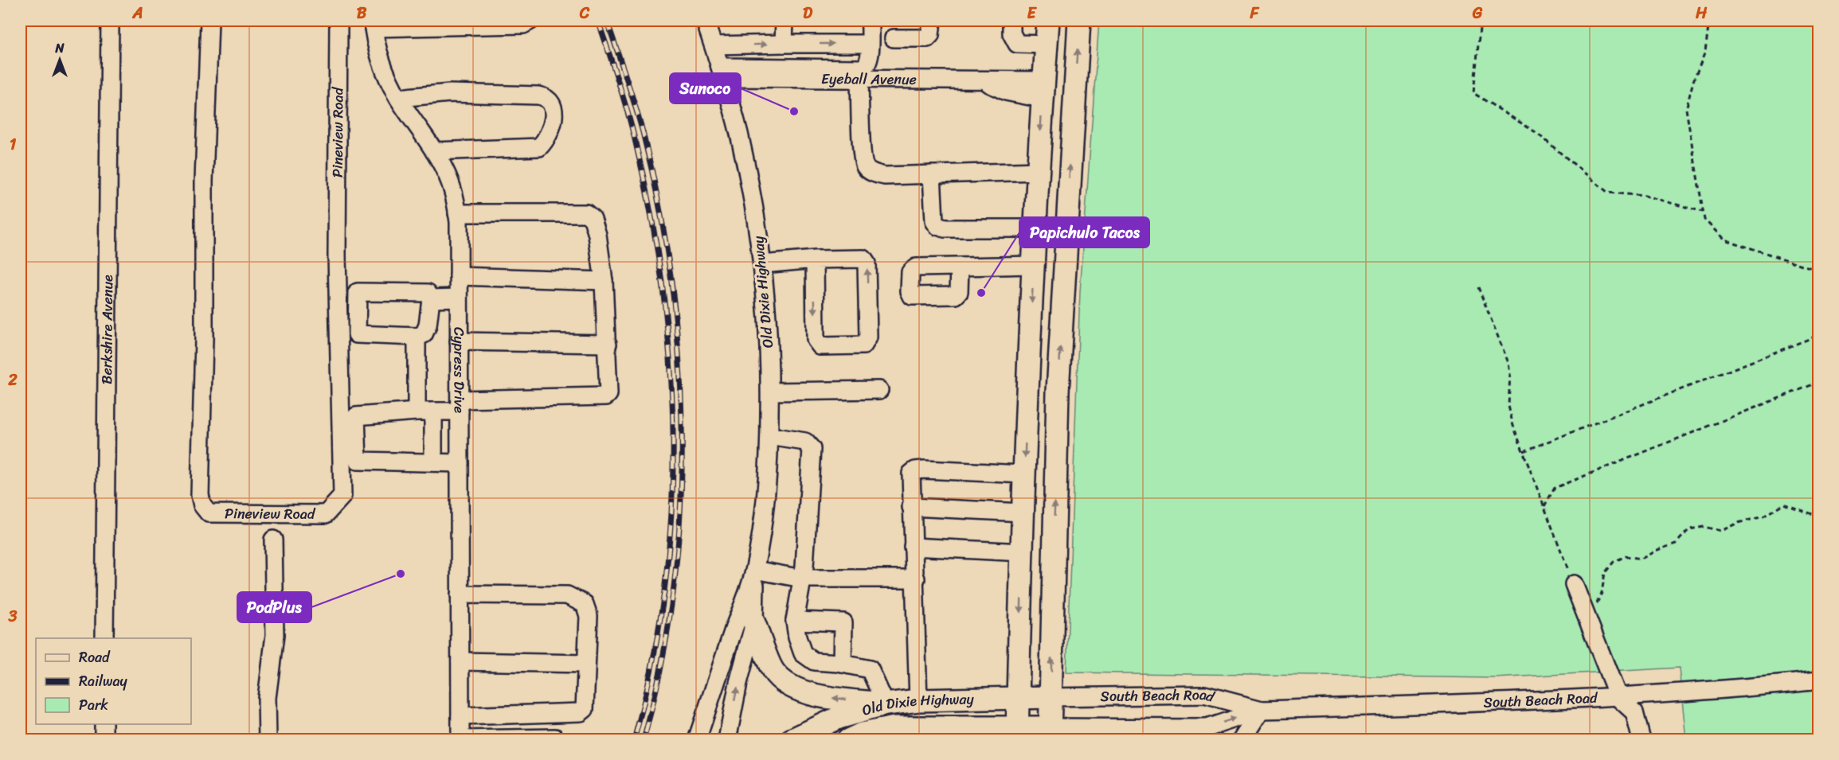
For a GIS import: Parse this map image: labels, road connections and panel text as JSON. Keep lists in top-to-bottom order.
{
  "streets": {
    "main road": ["Old Dixie Highway"],
    "street": [
      "Eyeball Avenue",
      "Pineview Road",
      "Berkshire Avenue",
      "Cypress Drive",
      "South Beach Road"
    ]
  },
  "crossings": [
    ["Eyeball Avenue", "Old Dixie Highway"],
    ["Old Dixie Highway", "South Beach Road"]
  ],
  "places": ["Sunoco", "Papichulo Tacos", "PodPlus"],
  "legend": ["Road", "Railway", "Park"],
  "north": "top",
  "grid": {
    "columns": [
      "A",
      "B",
      "C",
      "D",
      "E",
      "F",
      "G",
      "H"
    ],
    "rows": ["1", "2", "3"]
  }
}
